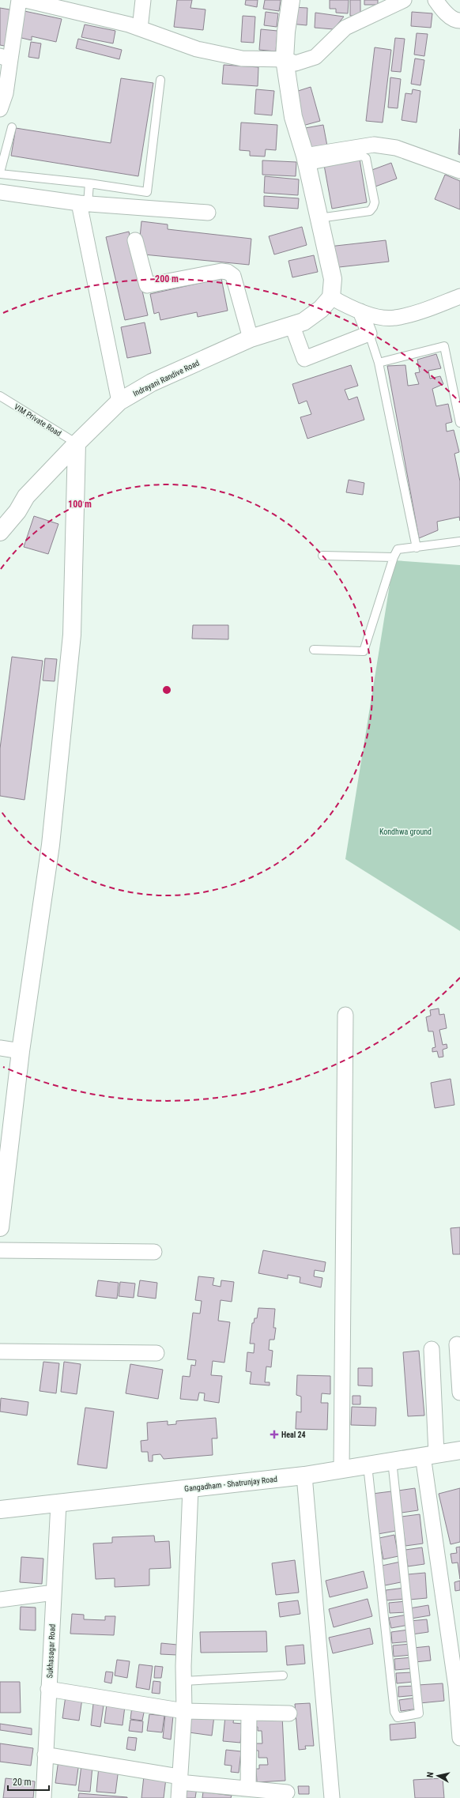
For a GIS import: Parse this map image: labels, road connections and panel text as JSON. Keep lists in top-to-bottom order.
{
  "streets": {
    "street": ["Indrayani Randive Road", "Gangadham - Shatrunjay Road", "Sukhasagar Road"],
    "lane": ["VIM Private Road"]
  },
  "crossings": [
    ["Indrayani Randive Road", "VIM Private Road"],
    ["Gangadham - Shatrunjay Road", "Sukhasagar Road"]
  ],
  "parks": ["Kondhwa ground"],
  "places": {
    "health": ["Heal 24"]
  },
  "scale_bar": "20 m",
  "north": "left",
  "rings": ["200 m", "100 m"]
}
